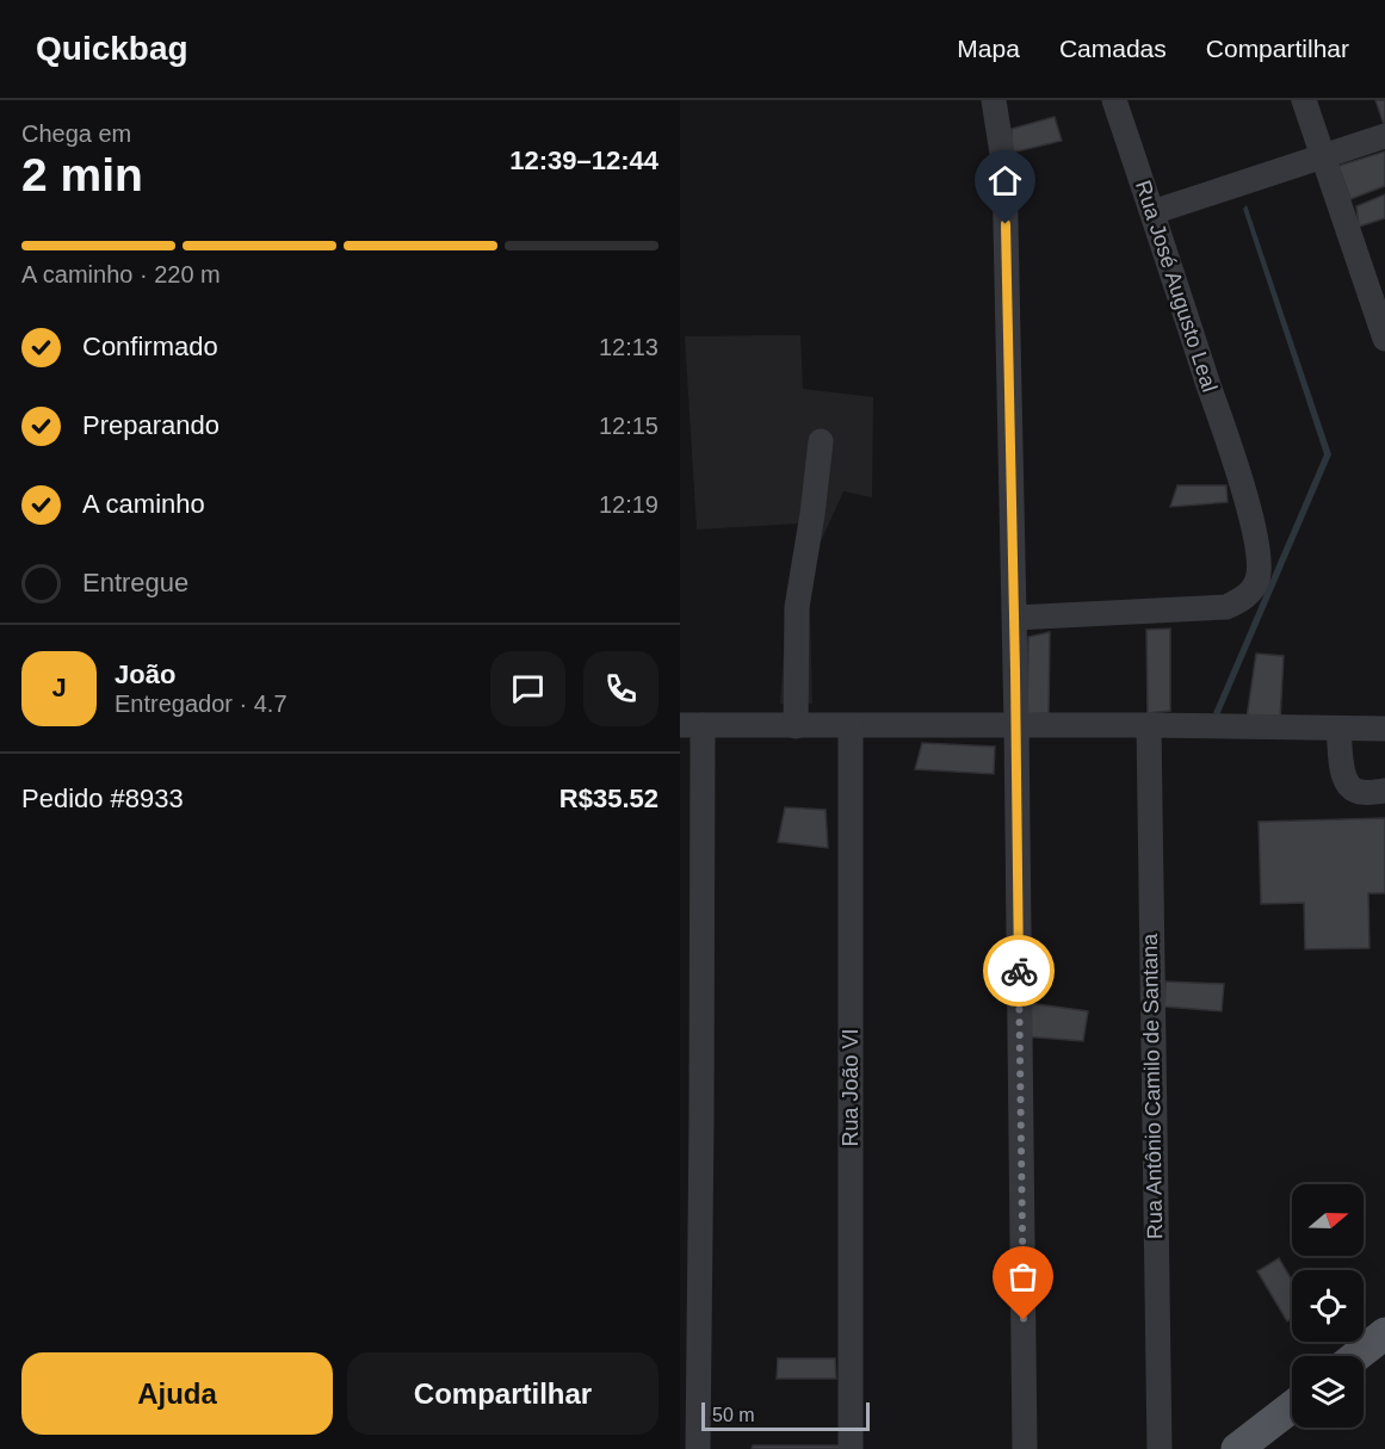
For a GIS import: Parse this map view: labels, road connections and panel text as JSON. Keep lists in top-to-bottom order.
{
  "streets": {
    "street": ["Rua José Augusto Leal", "Rua Antônio Camilo de Santana", "Rua João VI"]
  },
  "scale_bar": "50 m",
  "north": "right",
  "page": {
    "header": "Quickbag",
    "nav": ["Mapa", "Camadas", "Compartilhar"],
    "heading": ["2 min", "Chega em", "12:39–12:44"],
    "panel": [
      "João",
      "Entregador · 4.7",
      "Pedido #8933",
      "R$35.52"
    ],
    "bar": "A caminho · 220 m",
    "list": [
      ["Confirmado", "12:13"],
      ["Preparando", "12:15"],
      ["A caminho", "12:19"],
      "Entregue"
    ],
    "round": "J",
    "buttons": ["Ajuda", "Compartilhar"],
    "scale": "50 m"
  }
}
